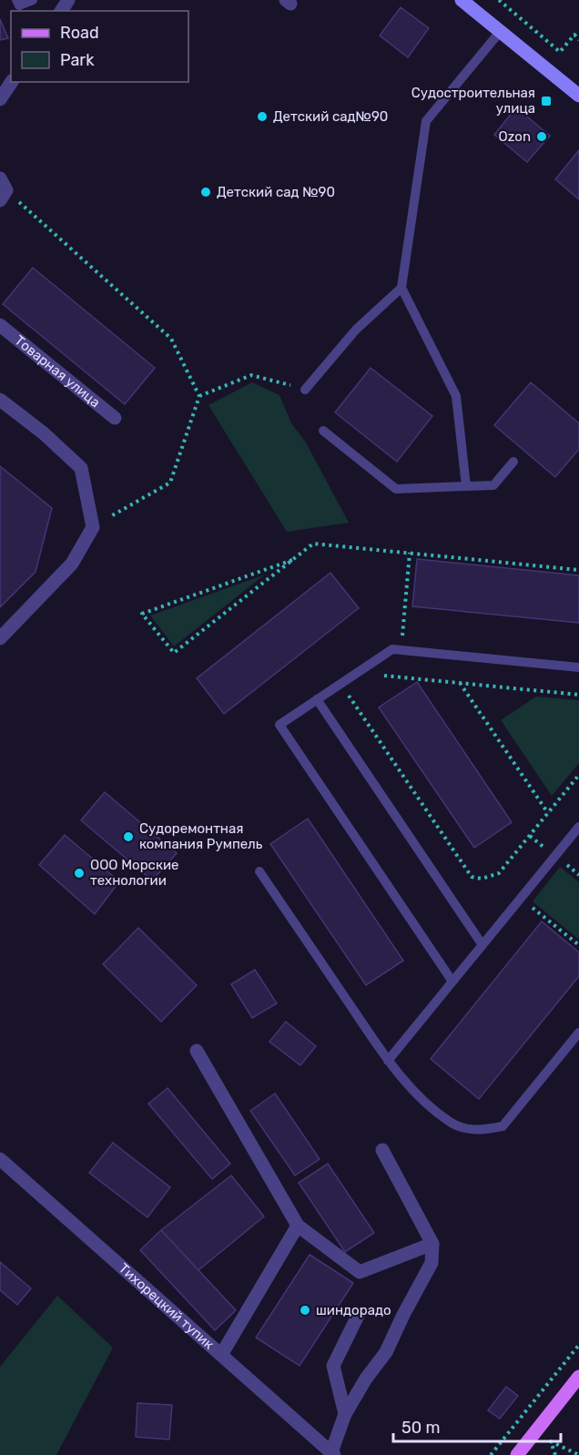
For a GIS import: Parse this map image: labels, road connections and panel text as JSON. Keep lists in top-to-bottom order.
{
  "streets": {
    "street": ["Товарная улица", "Тихорецкий тупик"]
  },
  "places": {
    "transit": ["Судостроительная улица"],
    "other": [
      "Детский сад№90",
      "Ozon",
      "Детский сад №90",
      "Судоремонтная компания Румпель",
      "ООО Морские технологии",
      "шиндорадо"
    ]
  },
  "legend": ["Road", "Park"],
  "scale_bar": "50 m"
}
